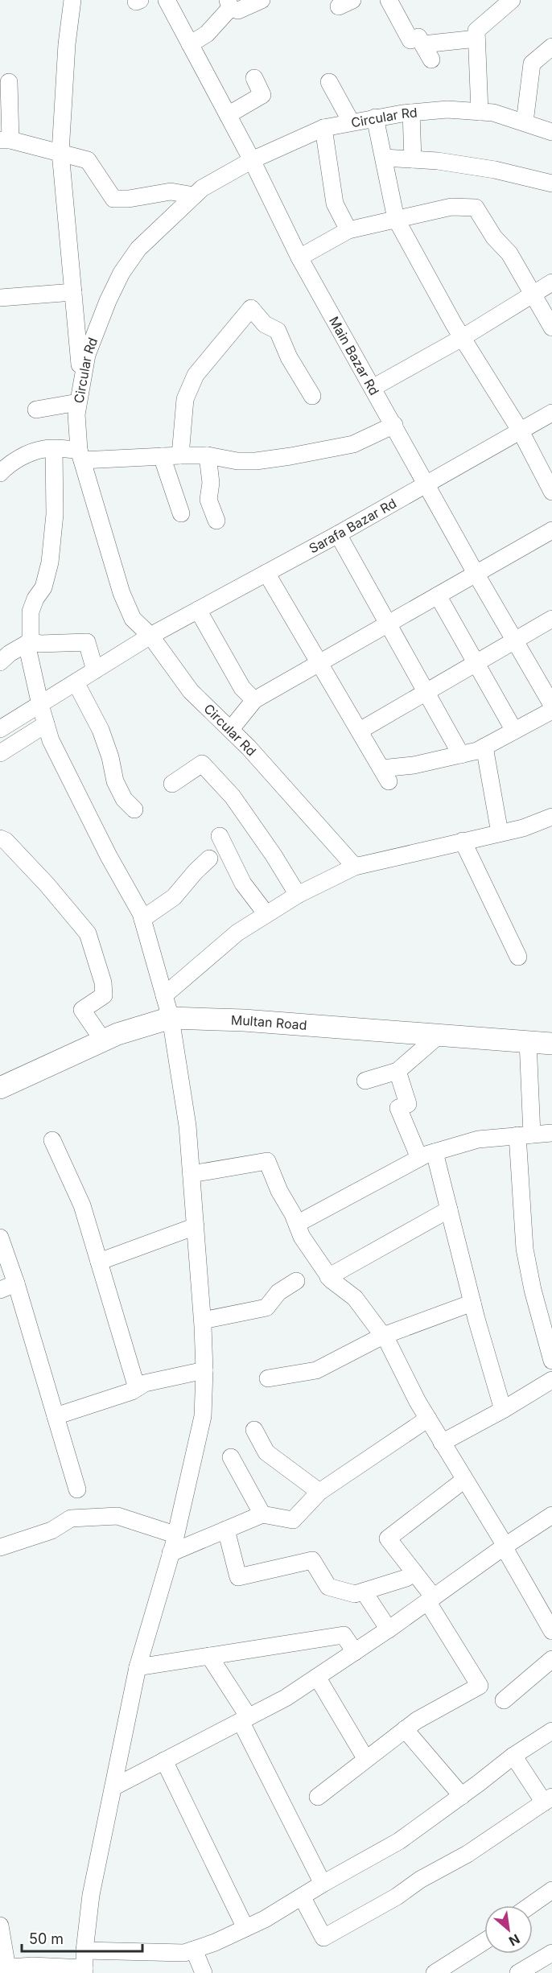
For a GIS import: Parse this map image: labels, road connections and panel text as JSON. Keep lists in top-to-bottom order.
{
  "streets": {
    "main road": ["Multan Road"],
    "street": ["Circular Rd", "Main Bazar Rd", "Sarafa Bazar Rd"]
  },
  "crossings": [
    ["Circular Rd", "Main Bazar Rd"],
    ["Circular Rd", "Sarafa Bazar Rd"],
    ["Main Bazar Rd", "Sarafa Bazar Rd"]
  ],
  "scale_bar": "50 m",
  "north": "bottom right"
}
